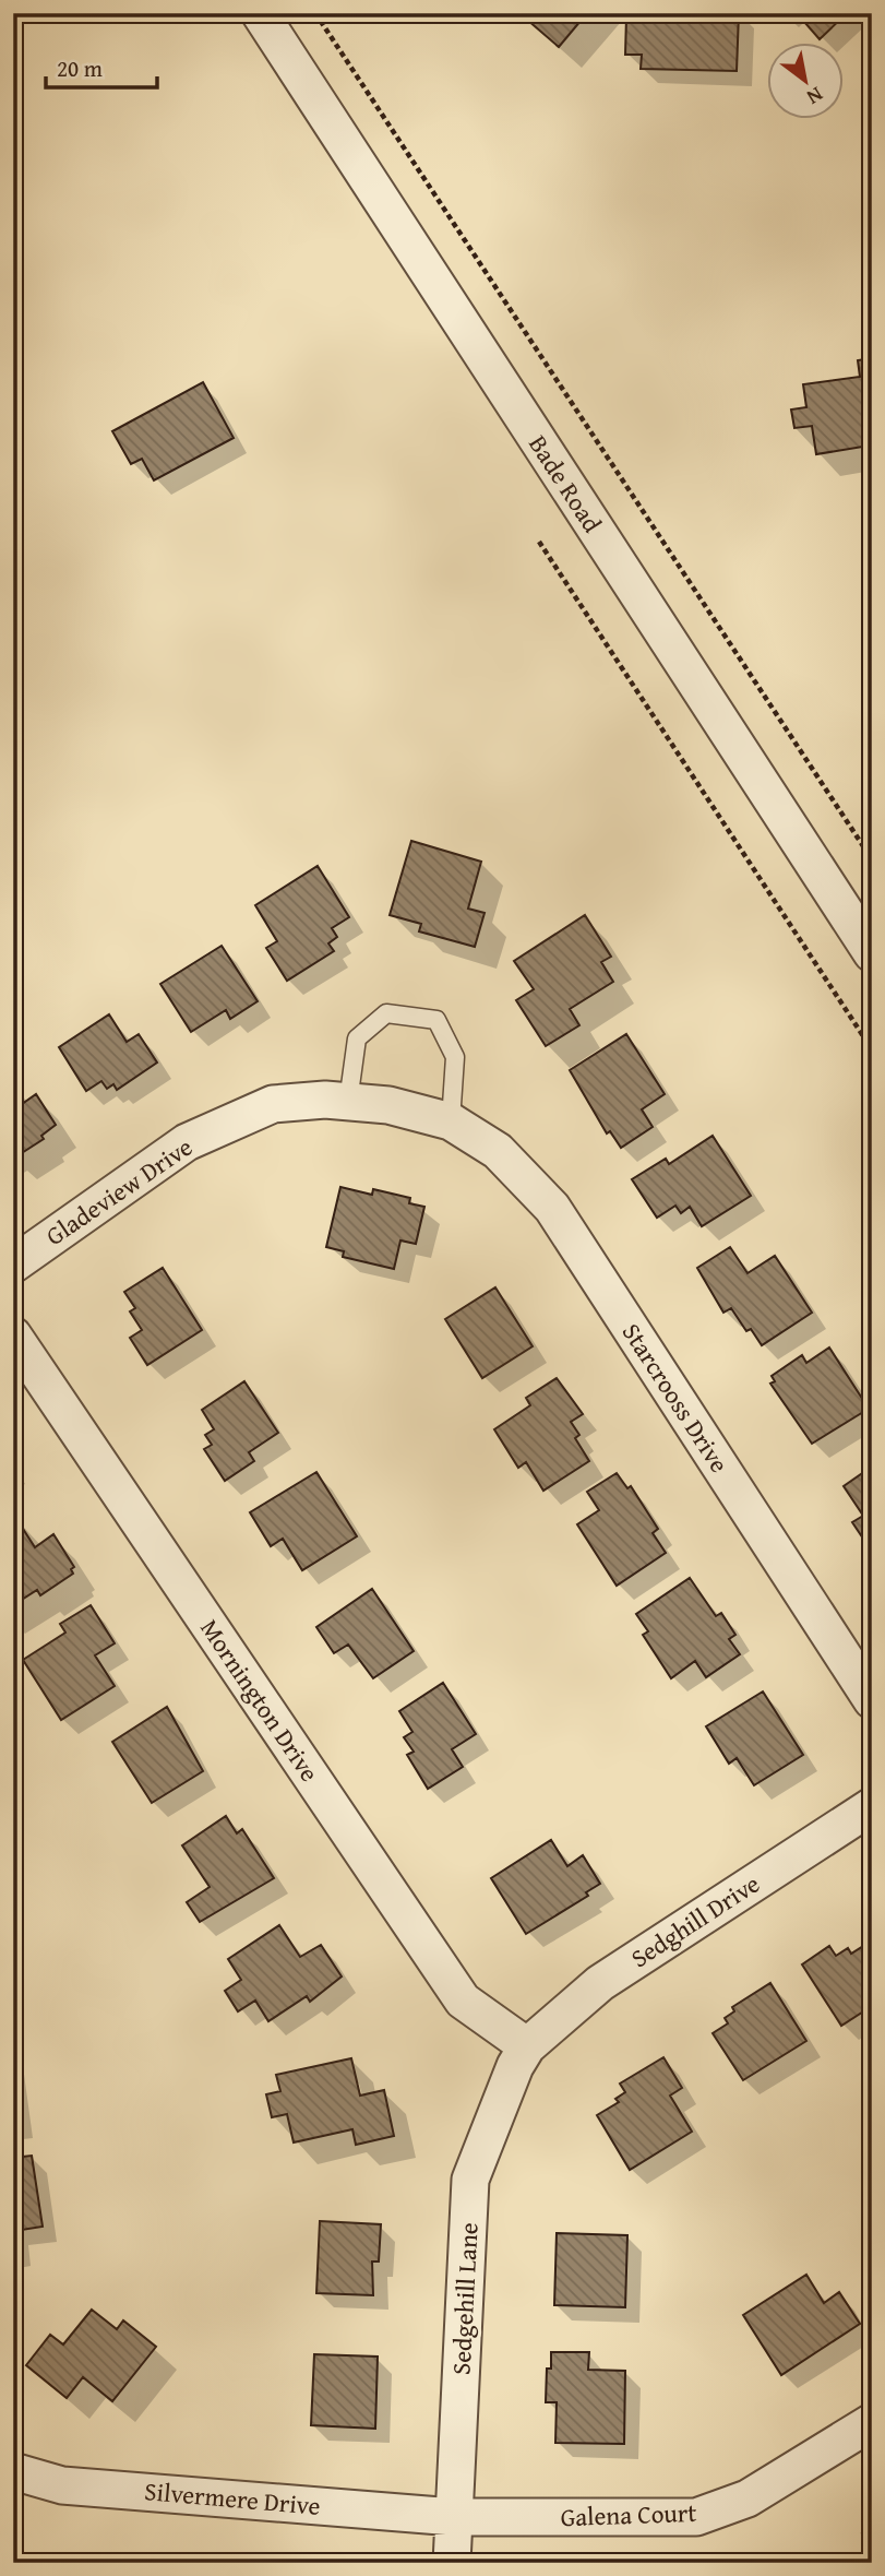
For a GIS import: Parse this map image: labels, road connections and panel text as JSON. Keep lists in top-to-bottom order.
{
  "streets": {
    "street": [
      "Bade Road",
      "Gladeview Drive",
      "Starcrooss Drive",
      "Mornington Drive",
      "Sedghill Drive",
      "Sedgehill Lane",
      "Silvermere Drive",
      "Galena Court"
    ]
  },
  "crossings": [
    ["Gladeview Drive", "Starcrooss Drive"],
    ["Mornington Drive", "Sedghill Drive"],
    ["Mornington Drive", "Sedgehill Lane"],
    ["Sedghill Drive", "Sedgehill Lane"],
    ["Sedgehill Lane", "Silvermere Drive"],
    ["Sedgehill Lane", "Galena Court"],
    ["Silvermere Drive", "Galena Court"]
  ],
  "scale_bar": "20 m",
  "north": "bottom right"
}
